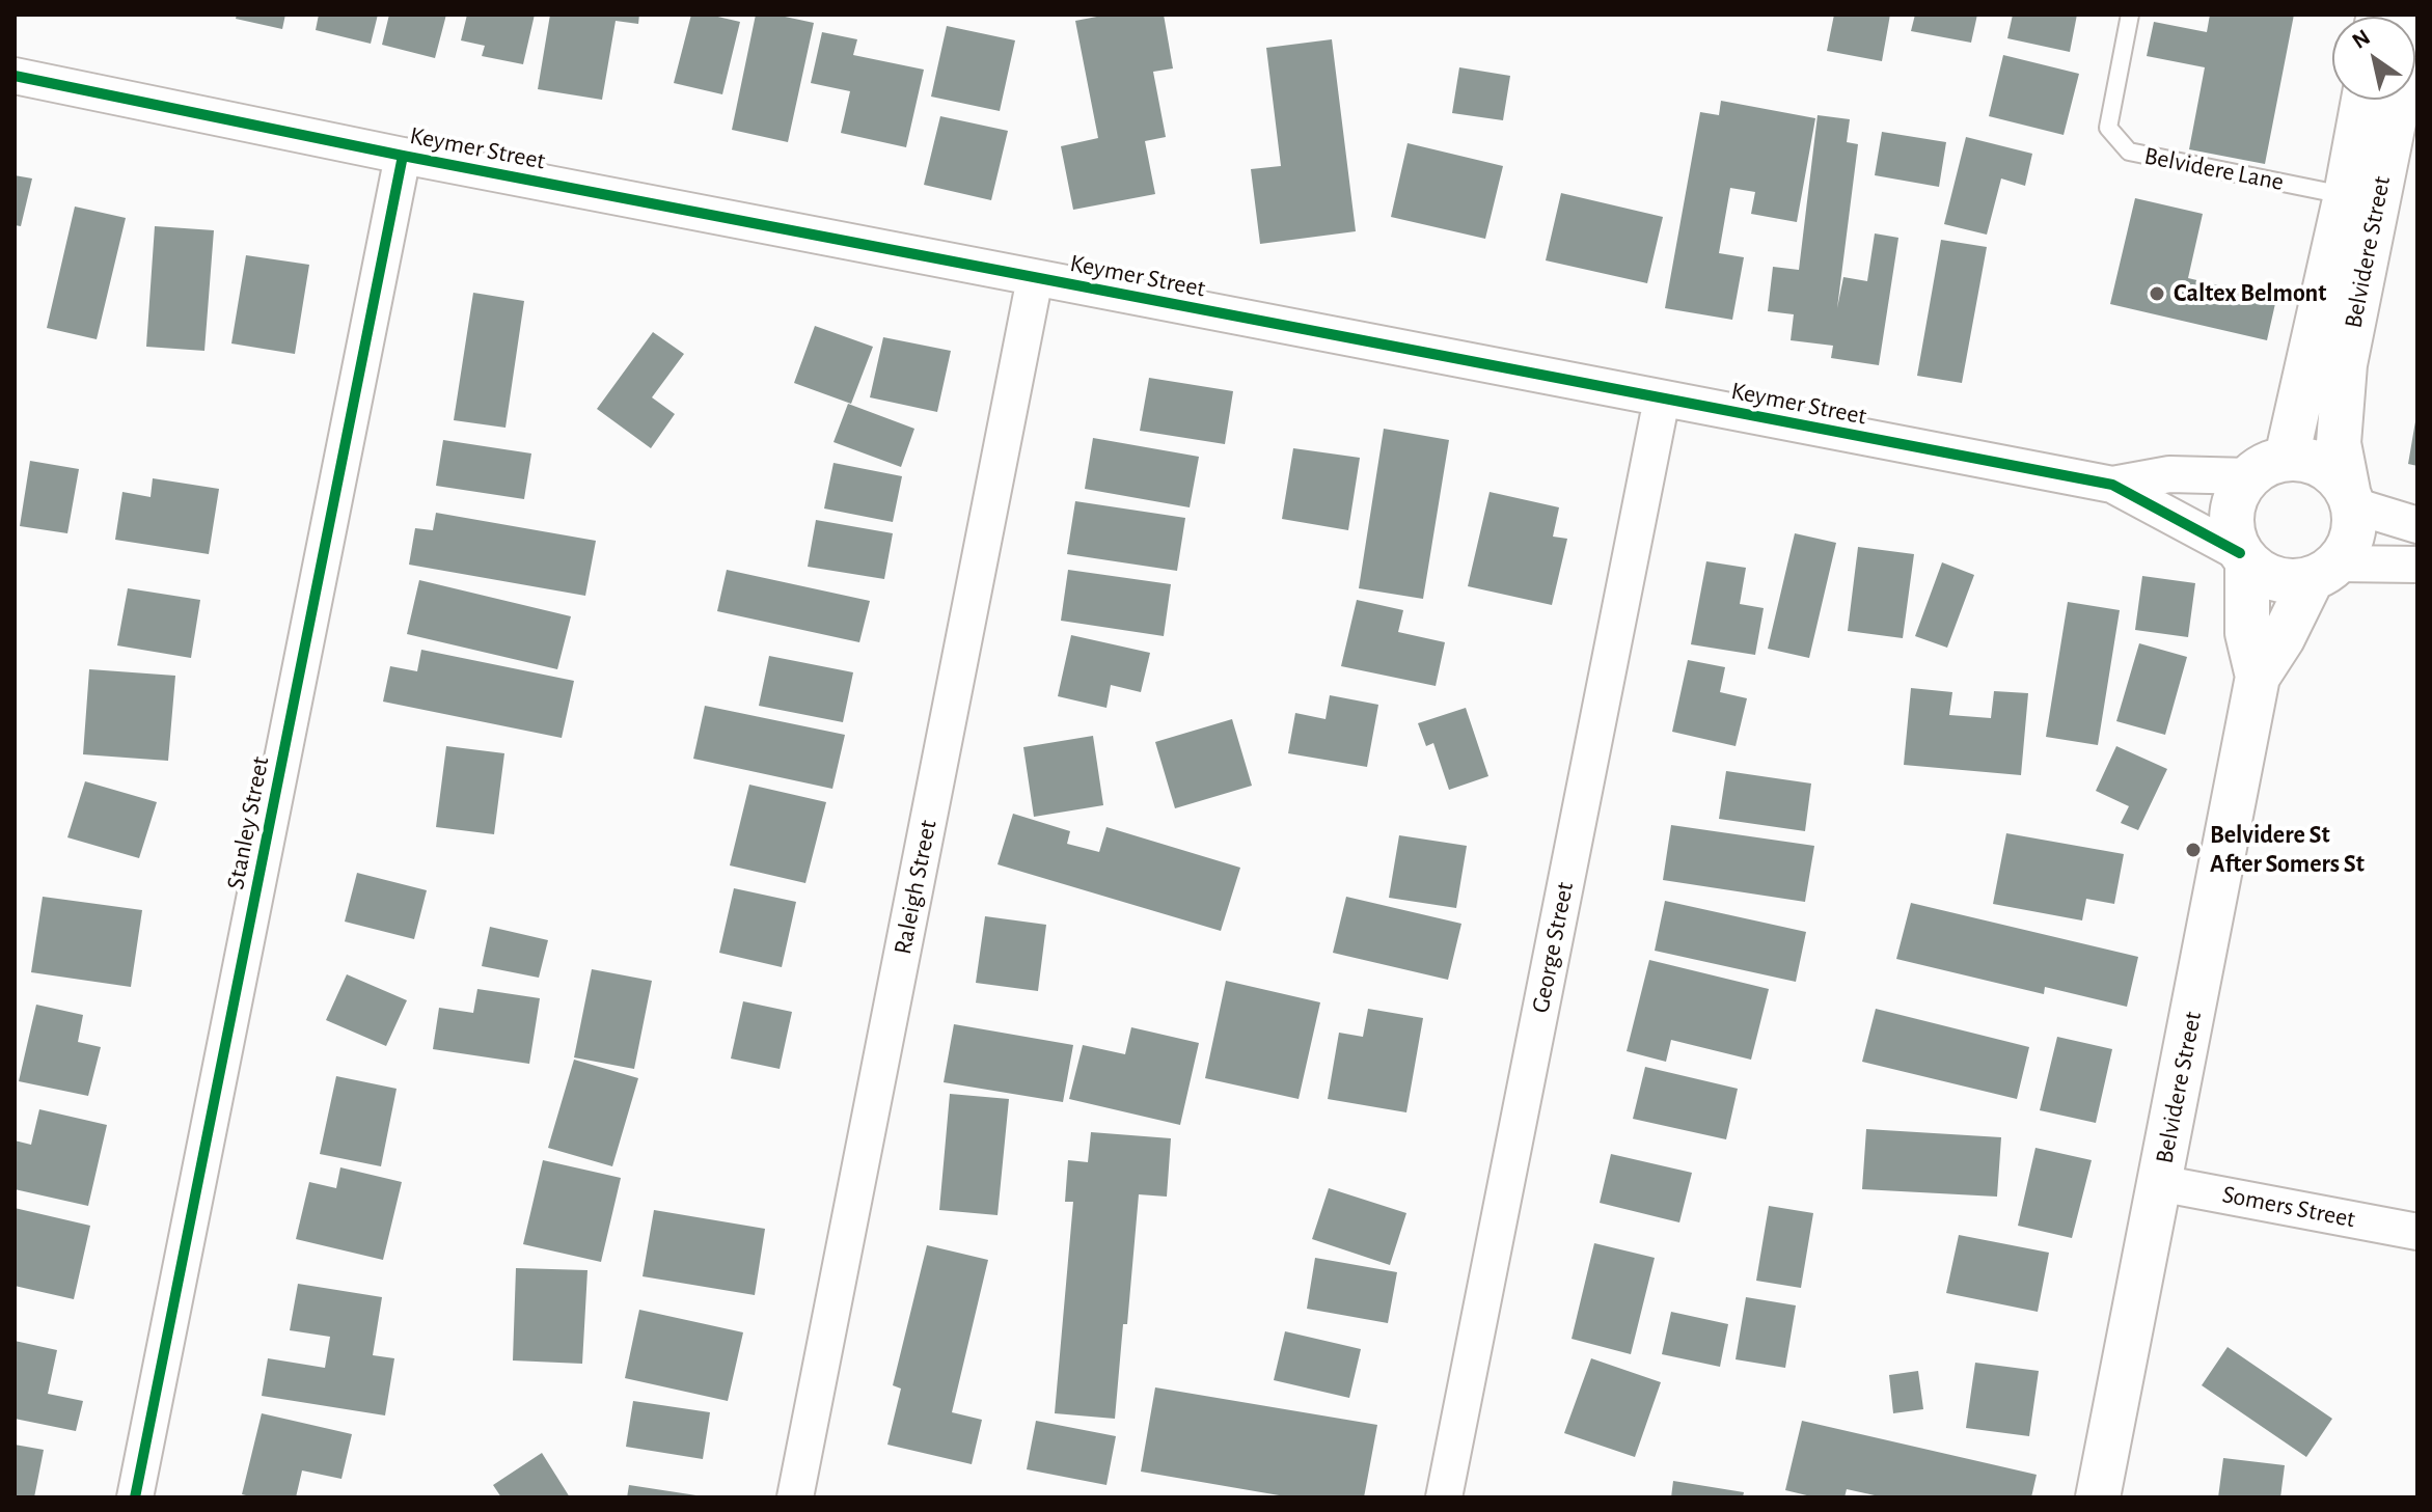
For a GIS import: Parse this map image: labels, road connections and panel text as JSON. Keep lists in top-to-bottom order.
{
  "streets": {
    "street": [
      "Keymer Street",
      "Belvidere Street",
      "Stanley Street",
      "Raleigh Street",
      "George Street",
      "Somers Street"
    ],
    "lane": ["Belvidere Lane"]
  },
  "crossings": [
    ["Keymer Street", "Belvidere Street"],
    ["Keymer Street", "Stanley Street"],
    ["Keymer Street", "Raleigh Street"],
    ["Keymer Street", "George Street"],
    ["Belvidere Lane", "Belvidere Street"],
    ["Belvidere Street", "Somers Street"]
  ],
  "places": ["Caltex Belmont", "Belvidere St After Somers St"],
  "north": "top left"
}
